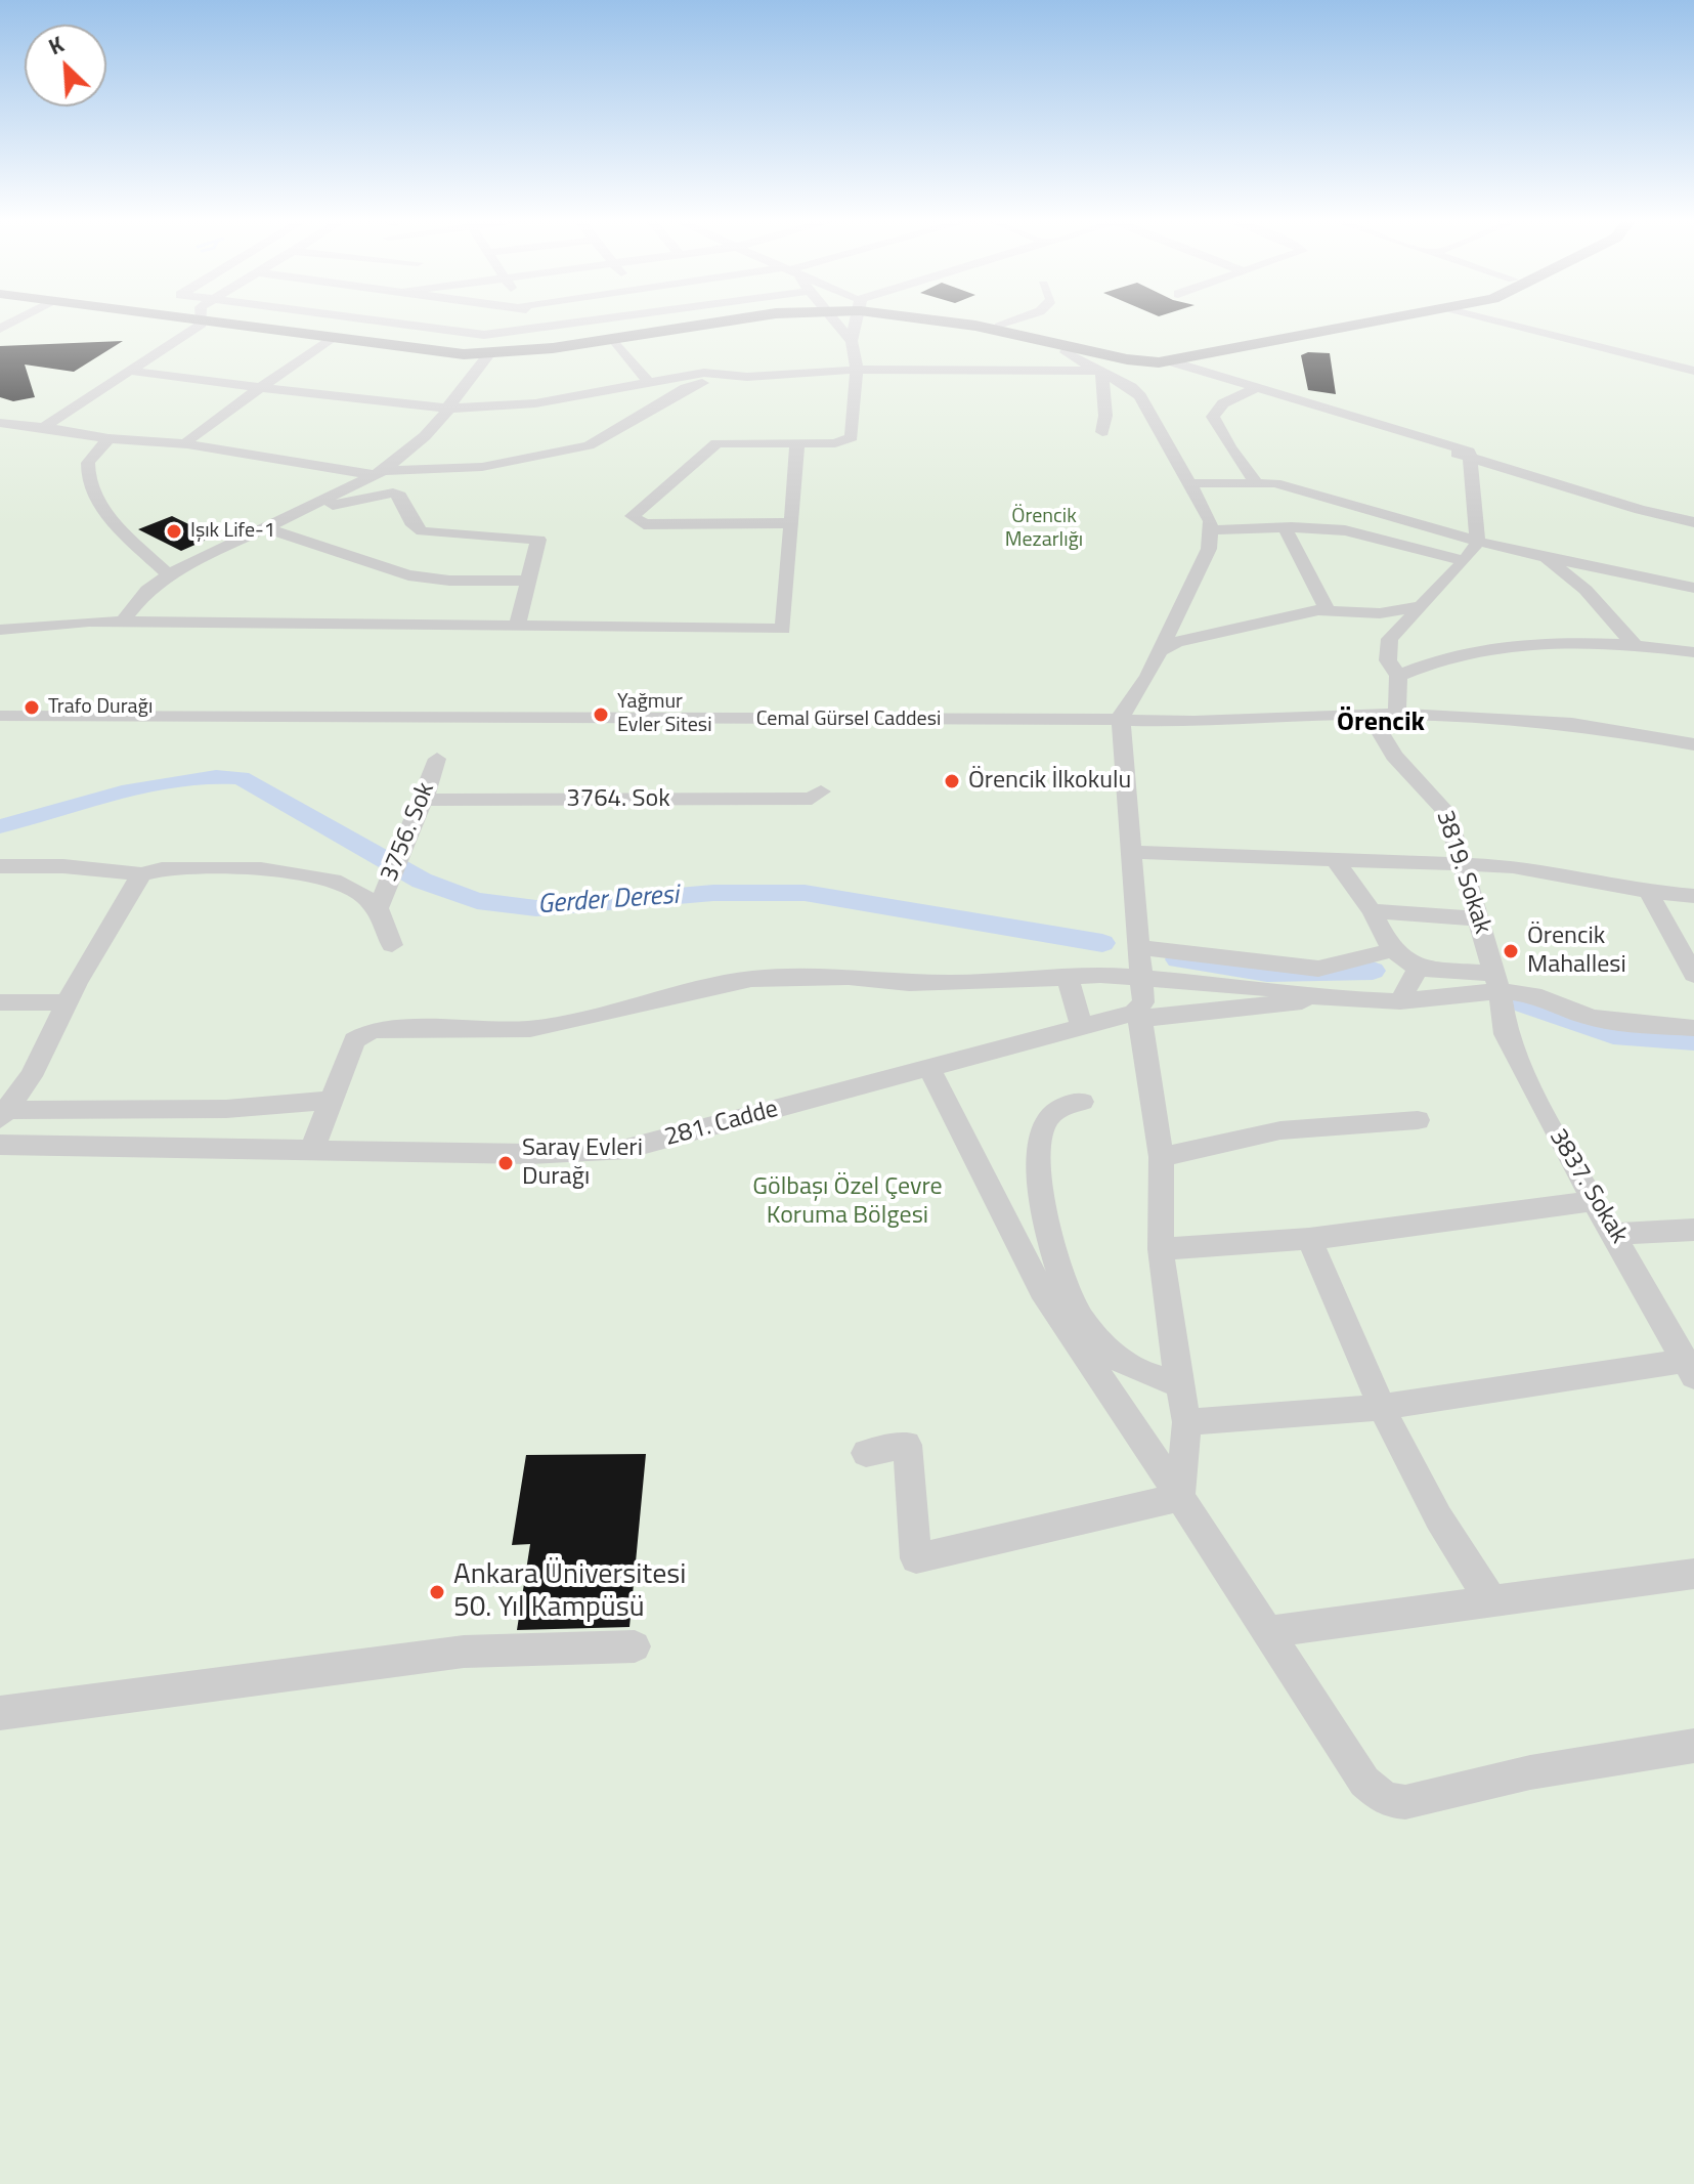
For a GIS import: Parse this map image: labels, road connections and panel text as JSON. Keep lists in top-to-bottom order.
{
  "streets": {
    "street": [
      "Cemal Gürsel Caddesi",
      "3764. Sok",
      "3756. Sok",
      "3819. Sokak",
      "281. Cadde",
      "3837. Sokak"
    ]
  },
  "crossings": [
    ["Cemal Gürsel Caddesi", "3819. Sokak"],
    ["3764. Sok", "3756. Sok"],
    ["3819. Sokak", "3837. Sokak"]
  ],
  "districts": ["Örencik"],
  "water": ["Gerder Deresi"],
  "parks": ["Örencik Mezarlığı", "Gölbaşı Özel Çevre Koruma Bölgesi"],
  "places": [
    "Işık Life-1",
    "Trafo Durağı",
    "Yağmur Evler Sitesi",
    "Örencik İlkokulu",
    "Örencik Mahallesi",
    "Saray Evleri Durağı",
    "Ankara Üniversitesi 50. Yıl Kampüsü"
  ],
  "north": "top left"
}
